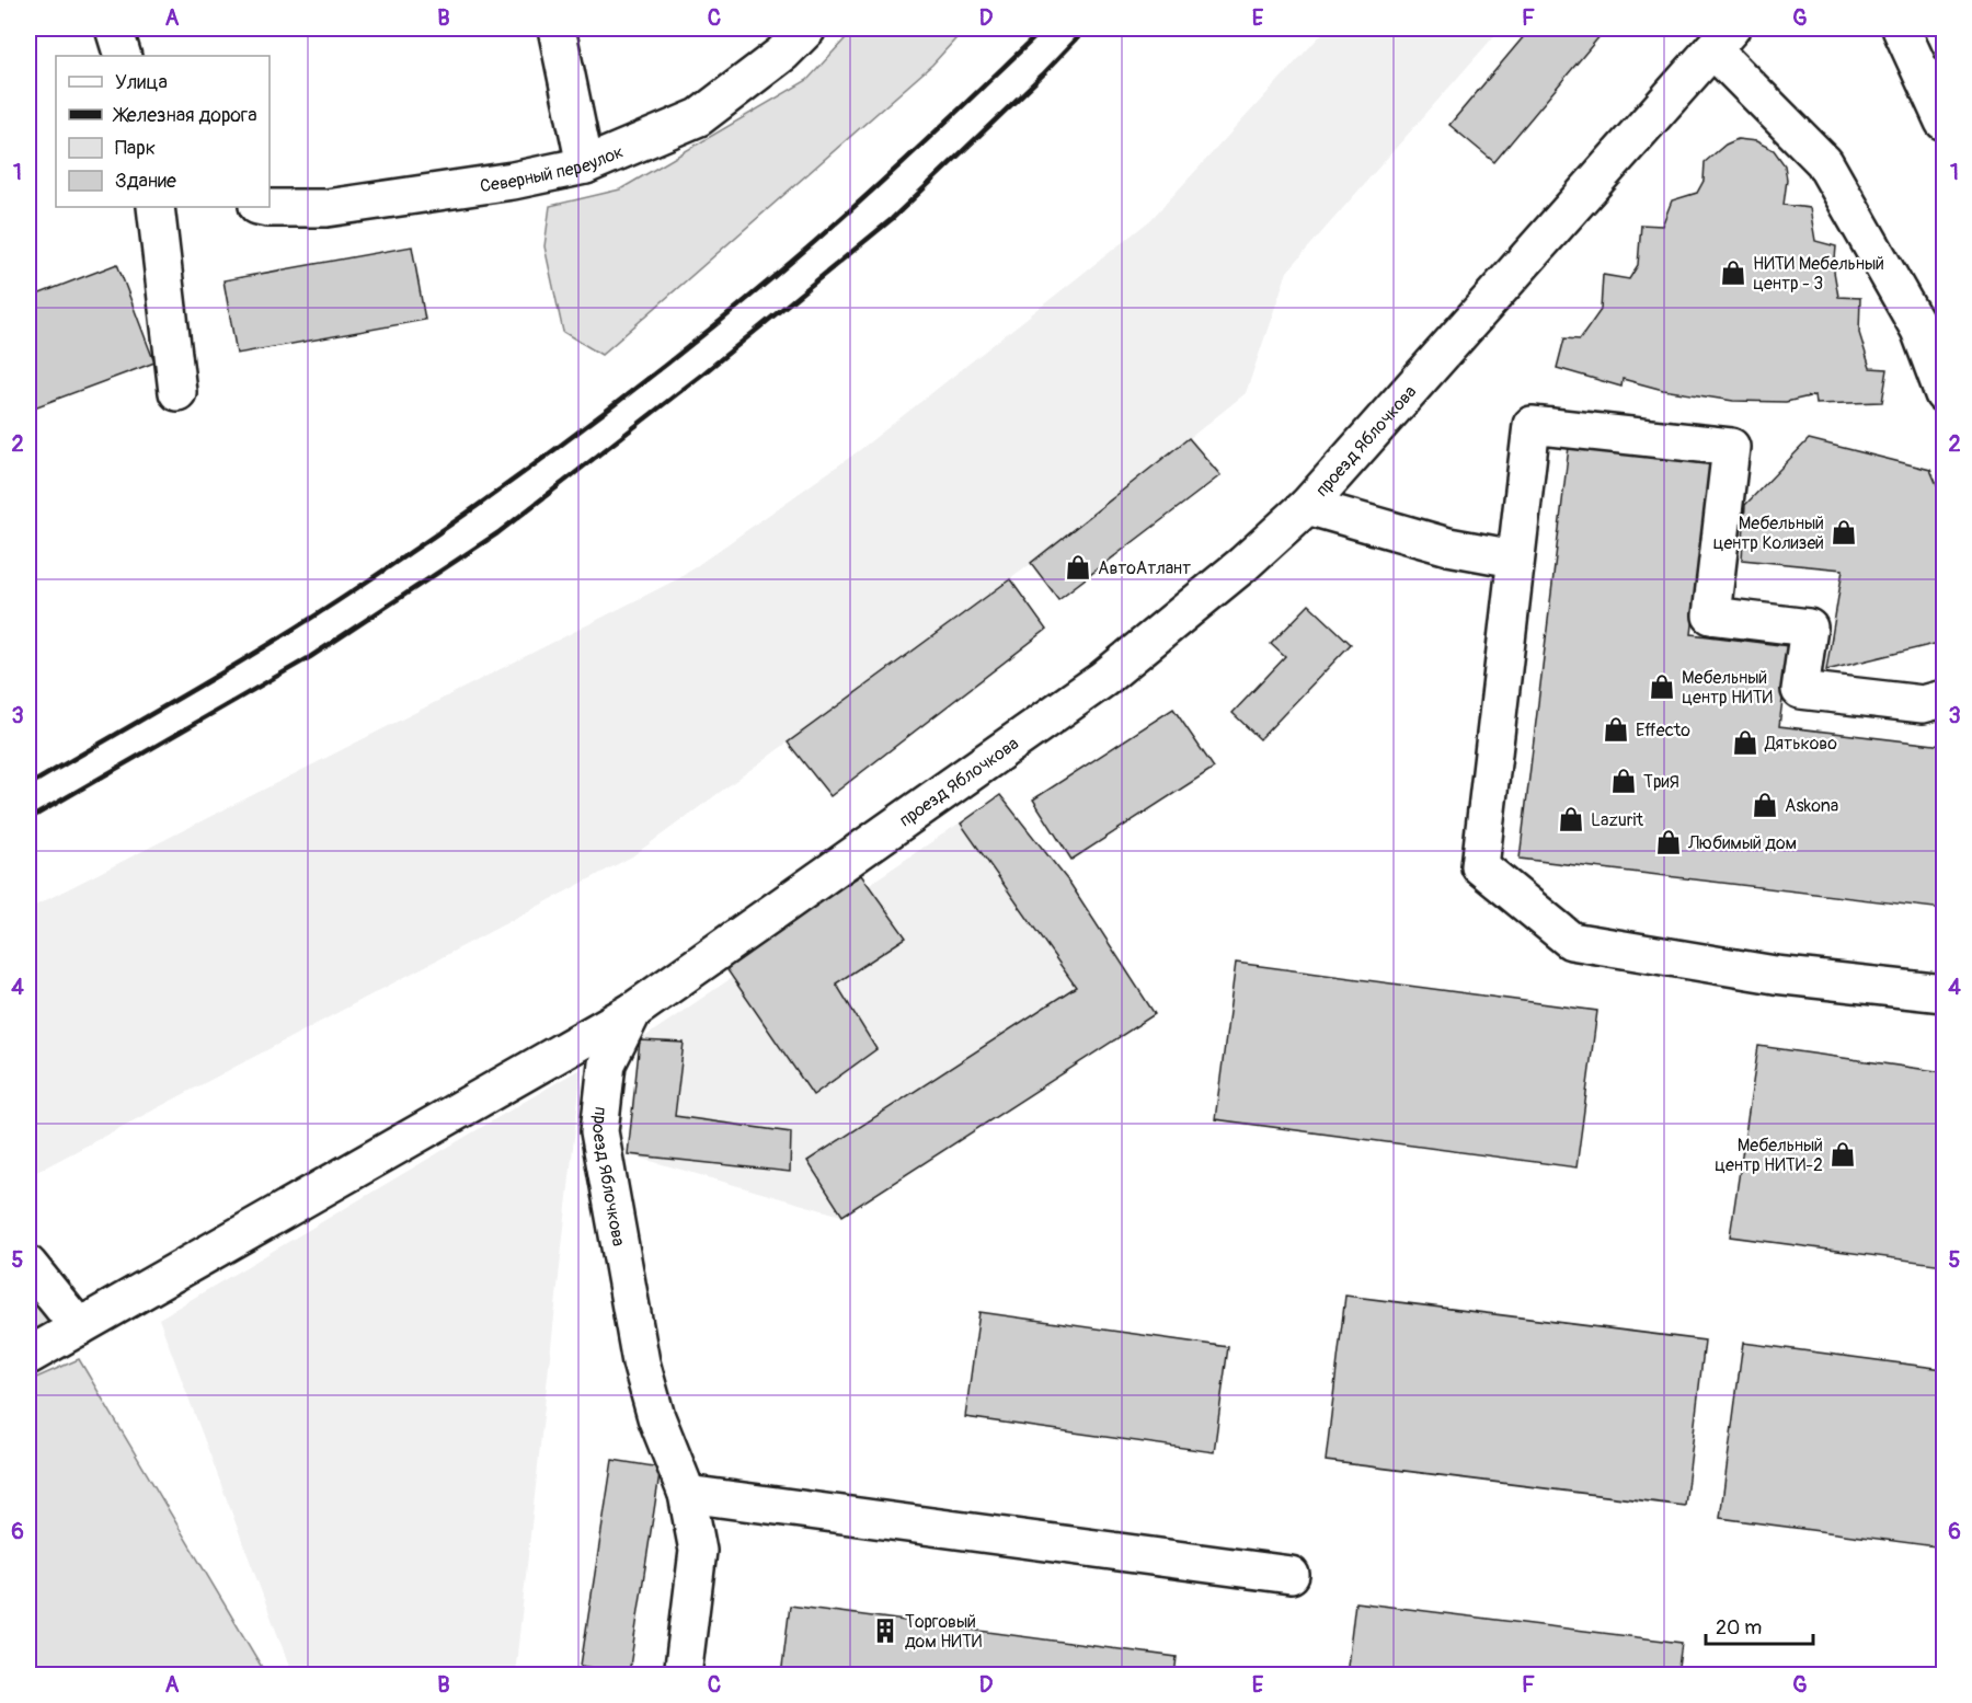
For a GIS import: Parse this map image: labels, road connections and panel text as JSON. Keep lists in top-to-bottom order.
{
  "streets": {
    "street": ["Северный переулок", "проезд Яблочкова"]
  },
  "places": {
    "shop": [
      "НИТИ Мебельный центр - 3",
      "Мебельный центр Колизей",
      "АвтоАтлант",
      "Мебельный центр НИТИ",
      "Effecto",
      "Дятьково",
      "ТриЯ",
      "Askona",
      "Lazurit",
      "Любимый дом",
      "Мебельный центр НИТИ-2"
    ],
    "building": ["Торговый дом НИТИ"]
  },
  "legend": [
    "Улица",
    "Железная дорога",
    "Парк",
    "Здание"
  ],
  "scale_bar": "20 m",
  "grid": {
    "columns": [
      "A",
      "B",
      "C",
      "D",
      "E",
      "F",
      "G"
    ],
    "rows": [
      "1",
      "2",
      "3",
      "4",
      "5",
      "6"
    ]
  }
}
